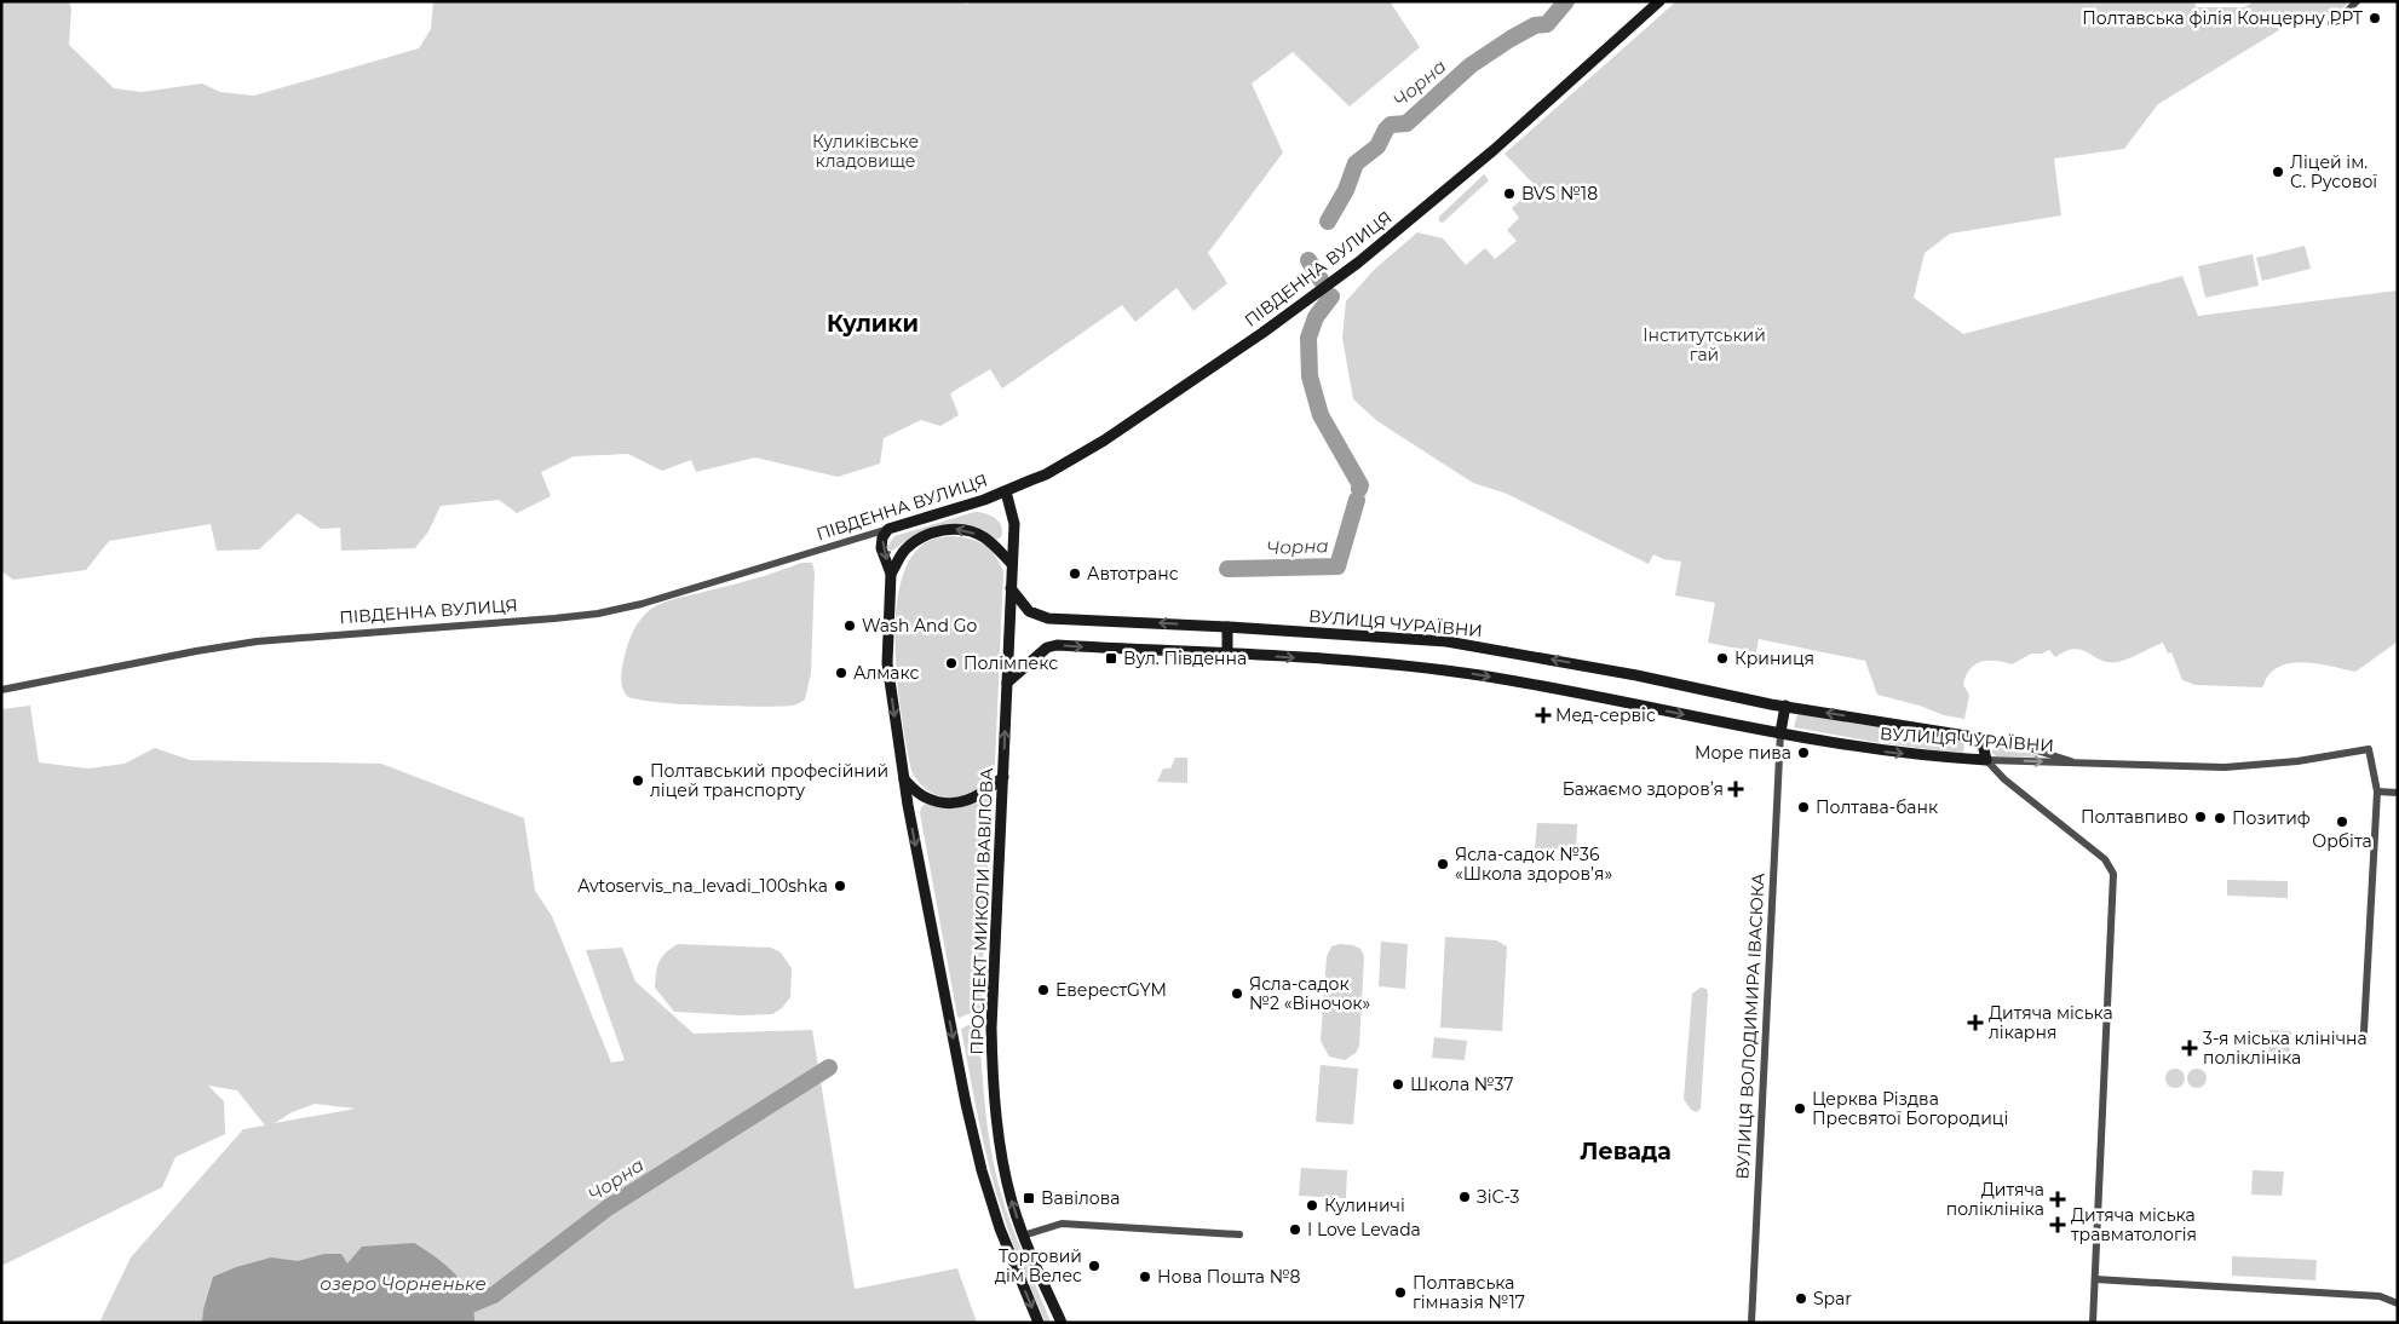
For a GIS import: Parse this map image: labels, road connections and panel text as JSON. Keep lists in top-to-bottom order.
{
  "streets": {
    "main road": ["ПІВДЕННА ВУЛИЦЯ", "ВУЛИЦЯ ЧУРАЇВНИ", "ПРОСПЕКТ МИКОЛИ ВАВІЛОВА"],
    "street": ["ВУЛИЦЯ ВОЛОДИМИРА ІВАСЮКА"]
  },
  "crossings": [
    ["ПІВДЕННА ВУЛИЦЯ", "ПРОСПЕКТ МИКОЛИ ВАВІЛОВА"],
    ["ВУЛИЦЯ ЧУРАЇВНИ", "ПРОСПЕКТ МИКОЛИ ВАВІЛОВА"],
    ["ВУЛИЦЯ ЧУРАЇВНИ", "ВУЛИЦЯ ВОЛОДИМИРА ІВАСЮКА"]
  ],
  "districts": ["Кулики", "Левада"],
  "water": ["Чорна", "озеро Чорненьке"],
  "parks": ["Куликівське кладовище", "Інститутський гай"],
  "places": {
    "other": [
      "Полтавська філія Концерну РРТ",
      "Ліцей ім. С. Русової",
      "BVS №18",
      "Автотранс",
      "Wash And Go",
      "Криниця",
      "Полімпекс",
      "Алмакс",
      "Море пива",
      "Полтавський професійний ліцей транспорту",
      "Полтава-банк",
      "Полтавпиво",
      "Позитиф",
      "Орбіта",
      "Ясла-садок №36 «Школа здоров’я»",
      "Avtoservis_na_levadi_100shka",
      "ЕверестGYM",
      "Ясла-садок №2 «Віночок»",
      "Школа №37",
      "Церква Різдва Пресвятої Богородиці",
      "ЗіС-3",
      "Кулиничі",
      "I Love Levada",
      "Торговий дім Велес",
      "Нова Пошта №8",
      "Полтавська гімназія №17",
      "Spar"
    ],
    "transit": ["Вул. Південна", "Вавілова"],
    "health": [
      "Мед-сервіс",
      "Бажаємо здоровʼя",
      "Дитяча міська лікарня",
      "3-я міська клінічна поліклініка",
      "Дитяча поліклініка",
      "Дитяча міська травматологія"
    ]
  }
}
